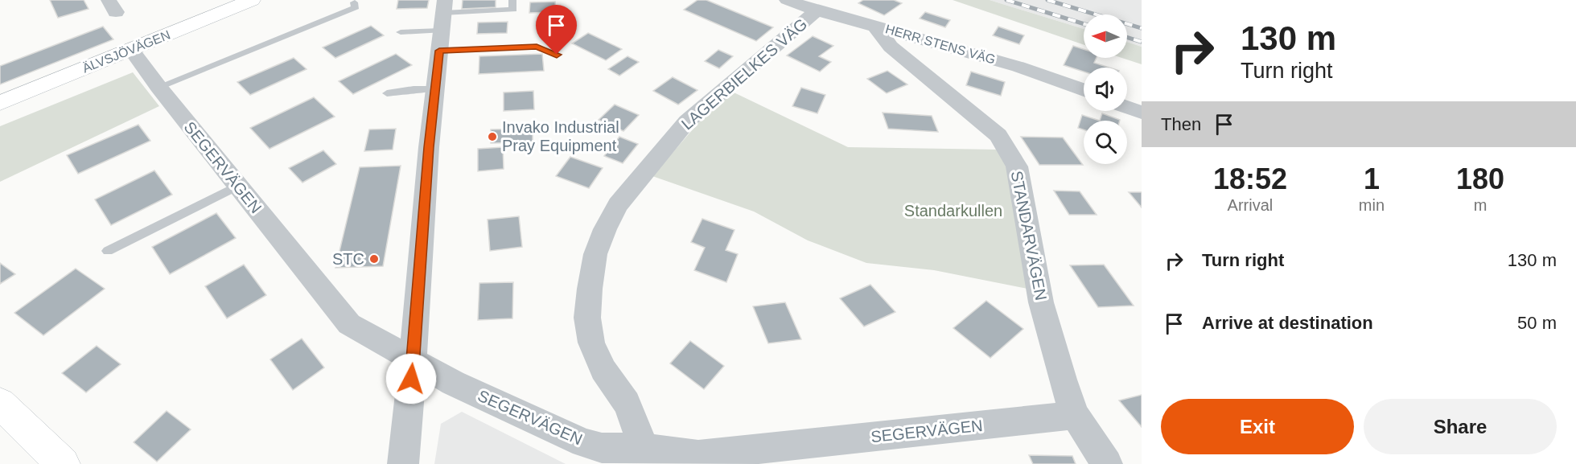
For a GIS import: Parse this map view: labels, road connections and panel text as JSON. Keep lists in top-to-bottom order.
{
  "streets": {
    "main road": ["ÄLVSJÖVÄGEN"],
    "street": [
      "HERR STENS VÄG",
      "LAGERBIELKES VÄG",
      "SEGERVÄGEN",
      "STANDARVÄGEN"
    ]
  },
  "crossings": [
    ["HERR STENS VÄG", "LAGERBIELKES VÄG"],
    ["HERR STENS VÄG", "STANDARVÄGEN"],
    ["ÄLVSJÖVÄGEN", "SEGERVÄGEN"],
    ["LAGERBIELKES VÄG", "SEGERVÄGEN"],
    ["SEGERVÄGEN", "STANDARVÄGEN"]
  ],
  "parks": ["Standarkullen"],
  "places": ["Invako Industrial Pray Equipment", "STC"],
  "north": "left",
  "page": {
    "turn": ["130 m", "Turn right"],
    "then": "Then",
    "eta": [
      "18:52",
      "Arrival",
      "1",
      "min",
      "180",
      "m"
    ],
    "list": [
      {
        "name": "Turn right",
        "value": "130 m"
      },
      {
        "name": "Arrive at destination",
        "value": "50 m"
      }
    ],
    "buttons": ["Exit", "Share"]
  }
}
